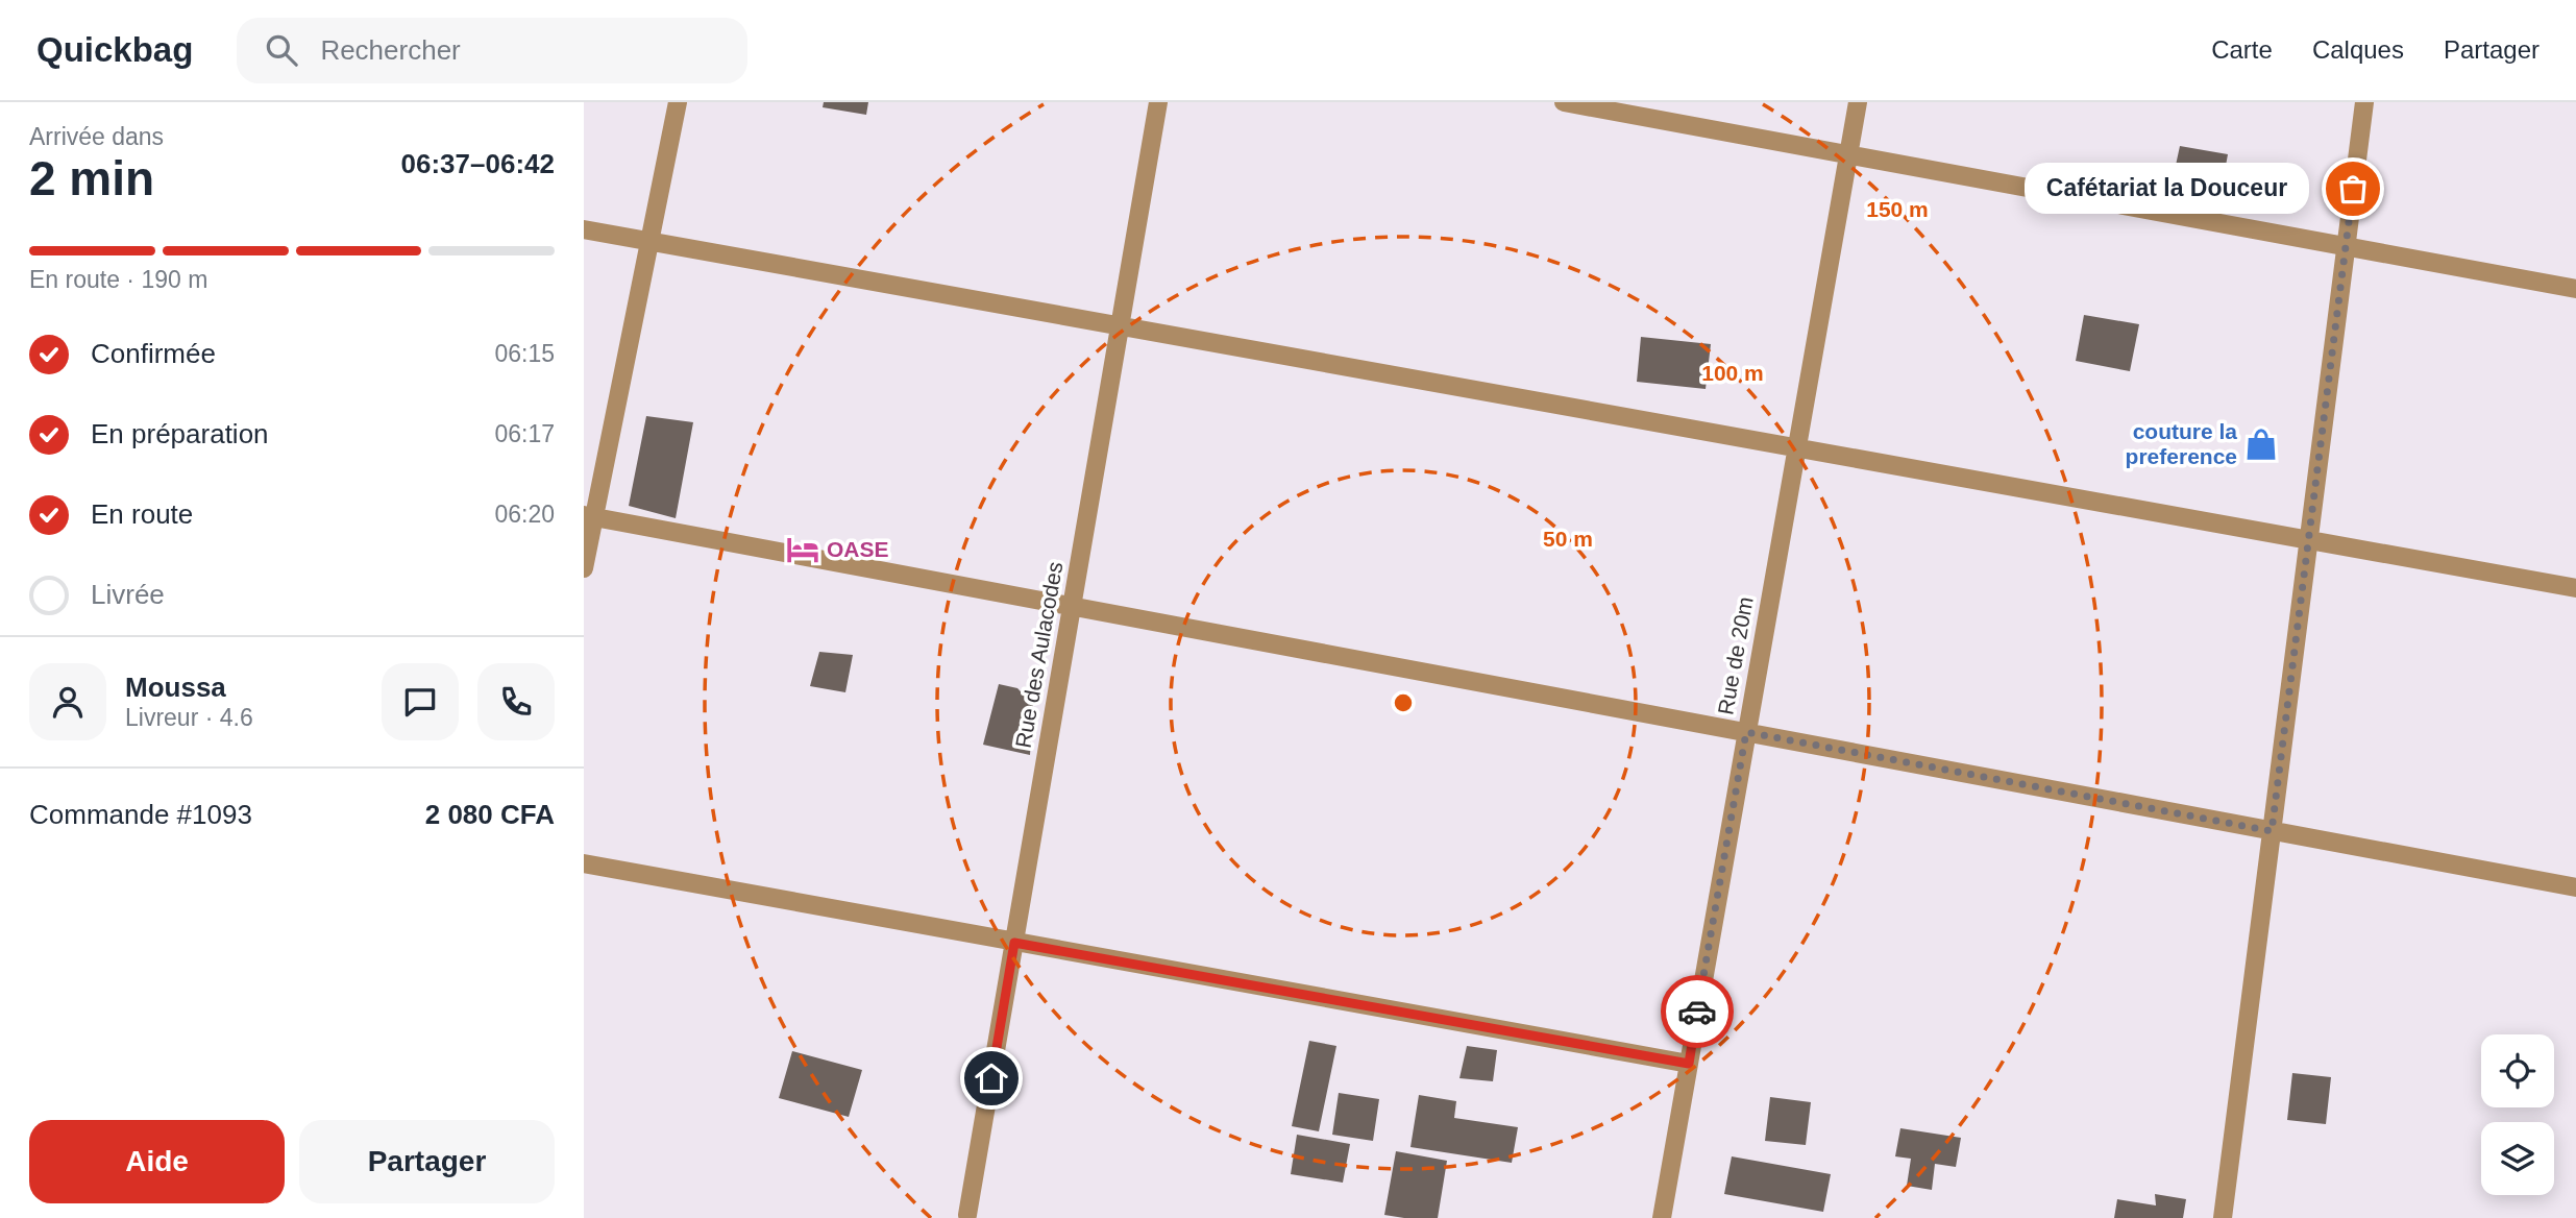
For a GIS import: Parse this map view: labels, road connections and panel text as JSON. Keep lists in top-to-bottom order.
{
  "streets": {
    "street": ["Rue des Aulacodes", "Rue de 20m"]
  },
  "places": {
    "other": ["Cafétariat la Douceur"],
    "shop": ["couture la preference"],
    "hotel": ["OASE"]
  },
  "page": {
    "header": "Quickbag",
    "search": "Rechercher",
    "nav": ["Carte", "Calques", "Partager"],
    "heading": ["2 min", "Arrivée dans", "06:37–06:42"],
    "panel": [
      "Moussa",
      "Livreur · 4.6",
      "Commande #1093",
      "2 080 CFA"
    ],
    "bubble": "Cafétariat la Douceur",
    "bar": "En route · 190 m",
    "list": [
      ["Confirmée", "06:15"],
      ["En préparation", "06:17"],
      ["En route", "06:20"],
      "Livrée"
    ],
    "buttons": ["Aide", "Partager"]
  },
  "rings": ["150 m", "100 m", "50 m"]
}
